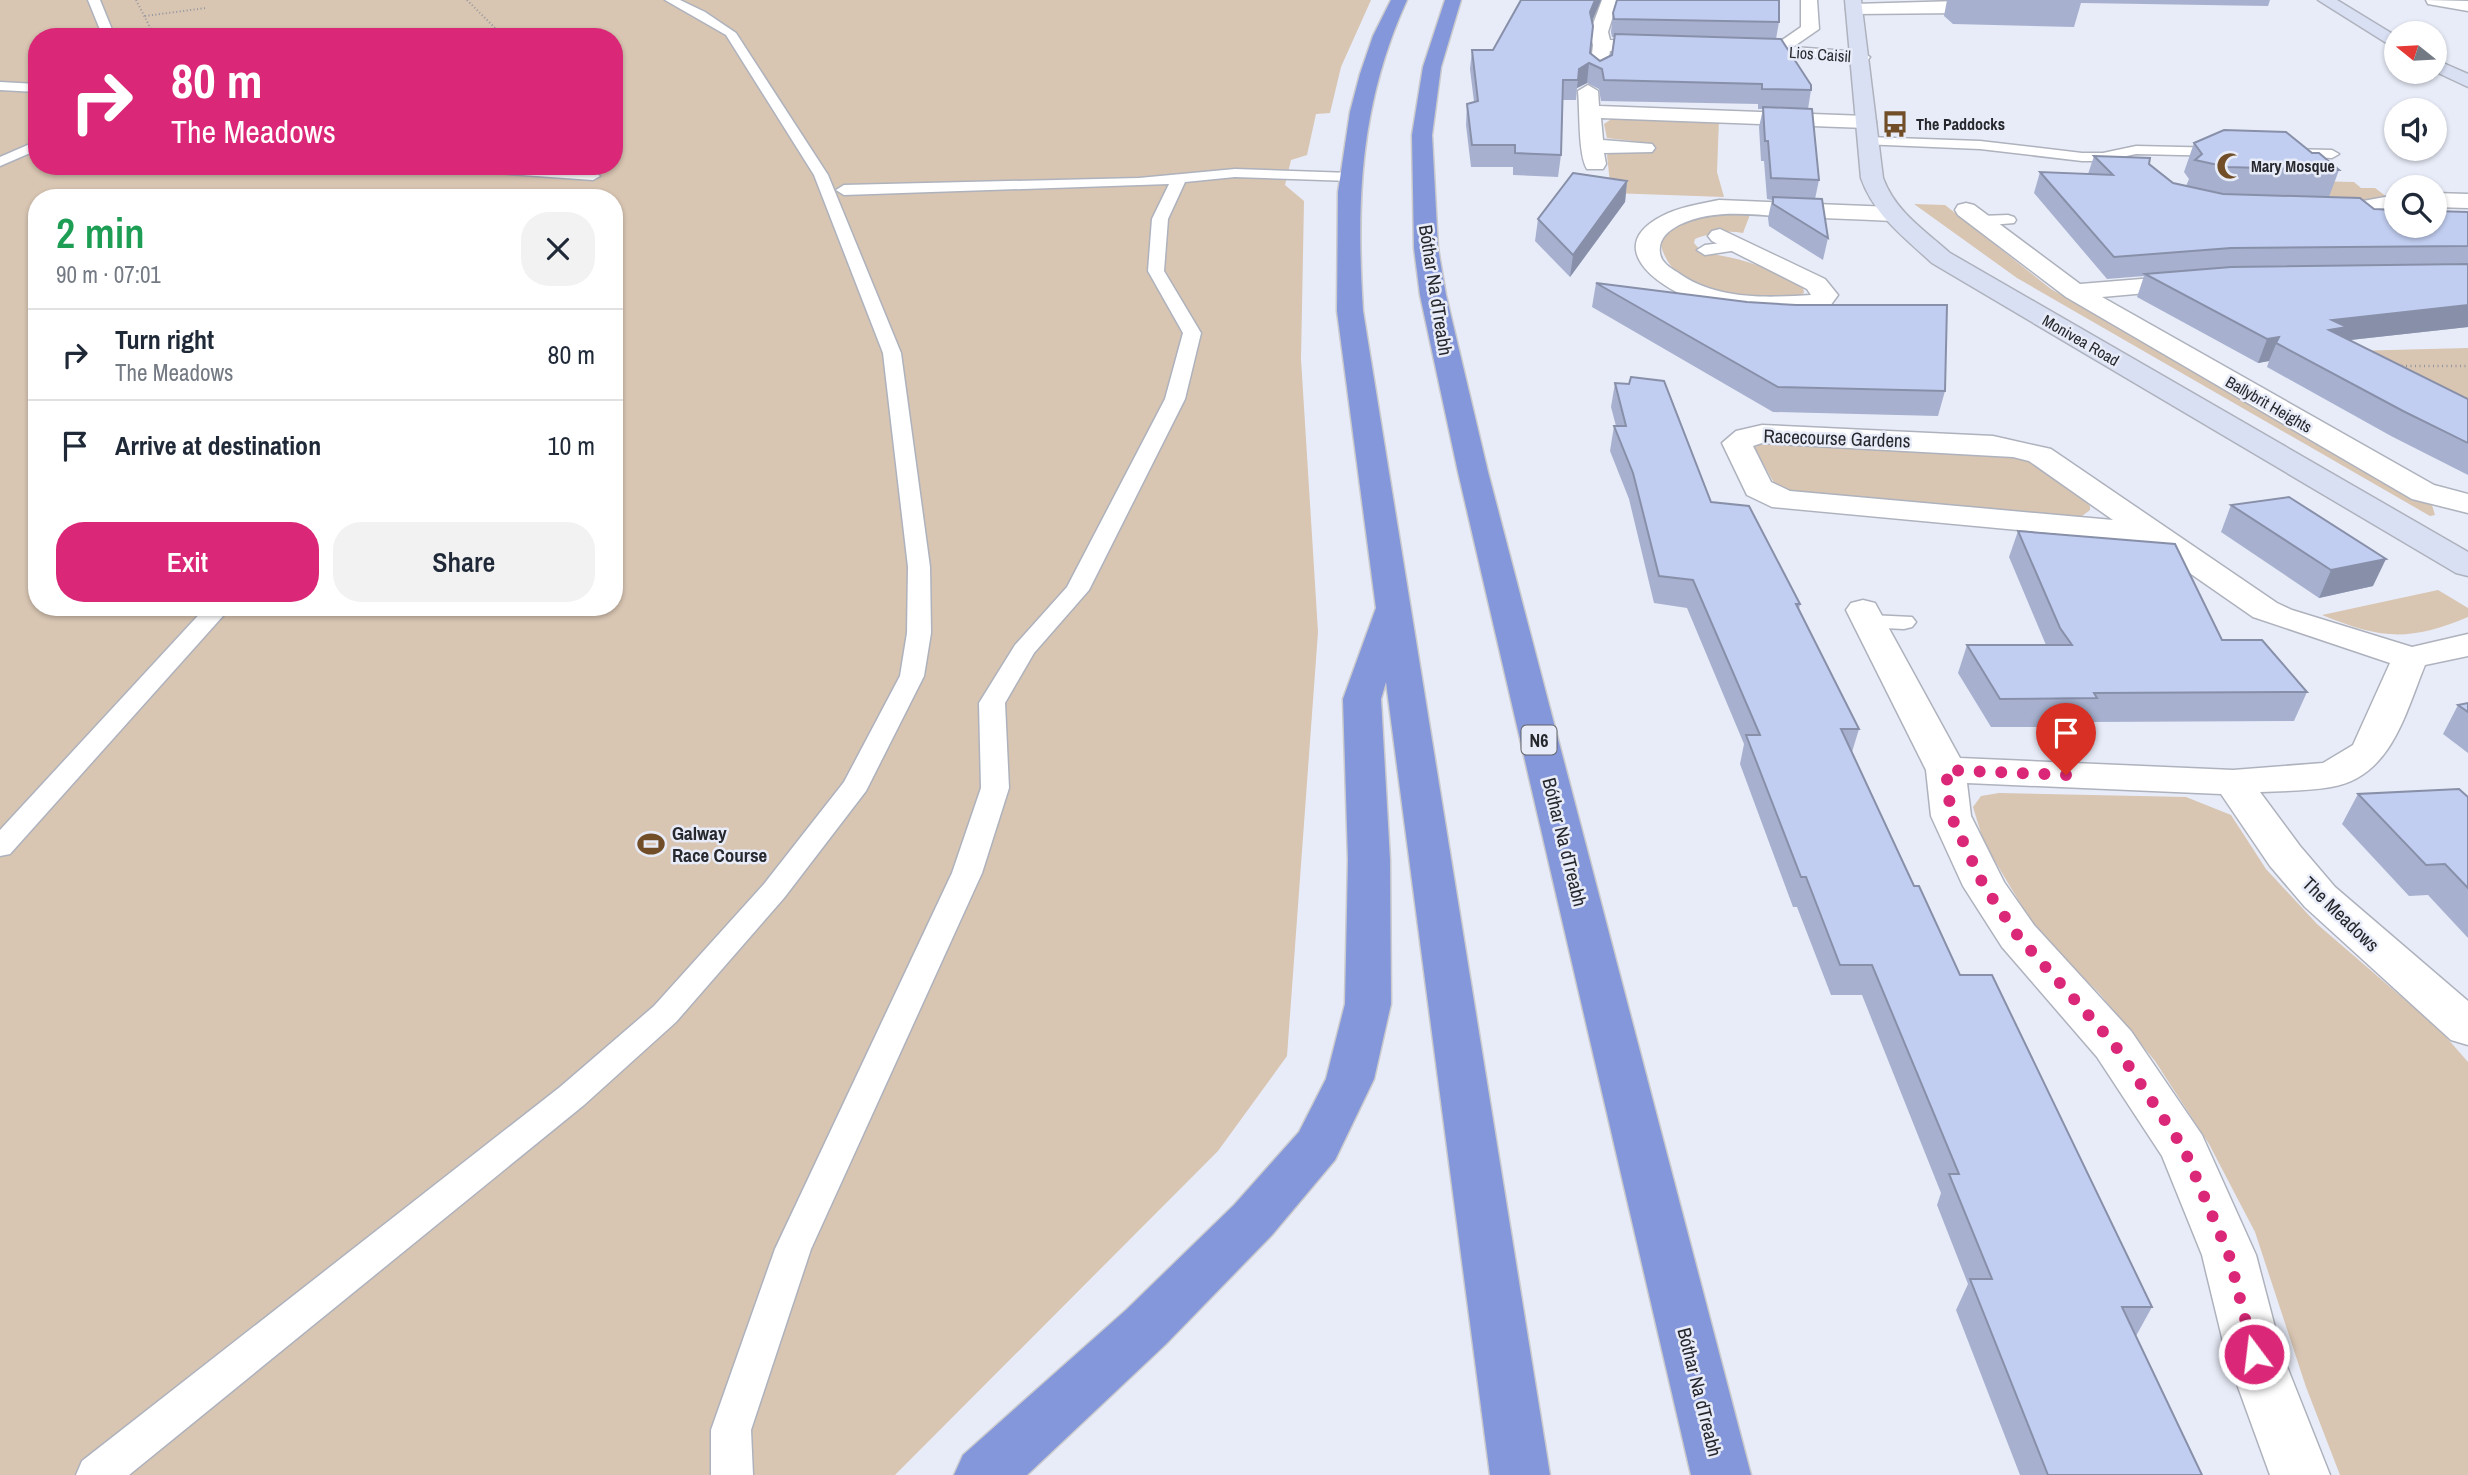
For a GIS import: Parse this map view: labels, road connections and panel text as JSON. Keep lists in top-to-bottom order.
{
  "streets": {
    "highway": ["Bóthar Na dTreabh", "N6"],
    "main road": ["Monivea Road"],
    "street": [
      "Lios Caisil",
      "Ballybrit Heights",
      "Racecourse Gardens",
      "The Meadows"
    ]
  },
  "crossings": [
    ["Lios Caisil", "Monivea Road"]
  ],
  "places": {
    "bus stop": ["The Paddocks"],
    "mosque": ["Mary Mosque"],
    "sports": ["Galway Race Course"]
  },
  "north": "left",
  "page": {
    "turn": ["80 m", "The Meadows"],
    "heading": ["2 min", "90 m · 07:01"],
    "list": [
      {
        "name": "Turn right",
        "note": "The Meadows",
        "value": "80 m"
      },
      {
        "name": "Arrive at destination",
        "value": "10 m"
      }
    ],
    "buttons": ["Exit", "Share"]
  }
}
